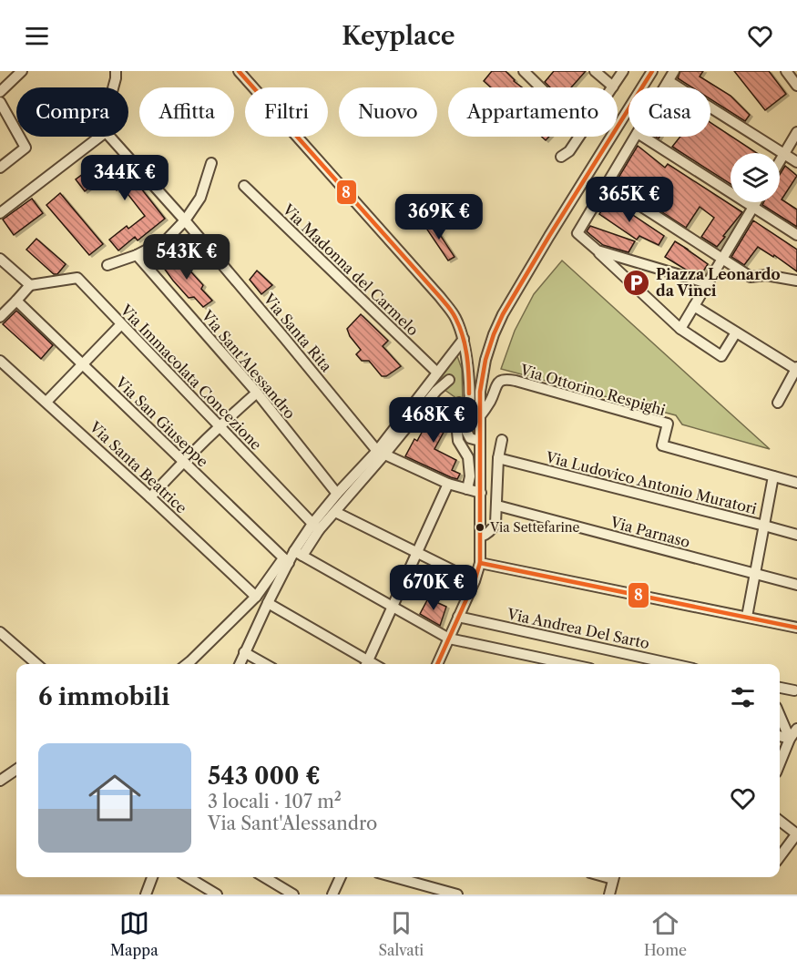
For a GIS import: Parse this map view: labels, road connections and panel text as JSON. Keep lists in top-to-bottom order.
{
  "streets": {
    "street": [
      "Via Madonna del Carmelo",
      "Via Santa Rita",
      "Via Sant'Alessandro",
      "Via Immacolata Concezione",
      "Via Ottorino Respighi",
      "Via San Giuseppe",
      "Via Santa Beatrice",
      "Via Ludovico Antonio Muratori",
      "Via Parnaso",
      "Via Andrea Del Sarto"
    ]
  },
  "places": {
    "parking": ["Piazza Leonardo da Vinci"],
    "other": ["Via Settefarine"]
  },
  "lines": ["transit line 8"],
  "page": {
    "header": "Keyplace",
    "chip": [
      "Compra",
      "Affitta",
      "Filtri",
      "Nuovo",
      "Appartamento",
      "Casa"
    ],
    "price": [
      "344K €",
      "365K €",
      "369K €",
      "543K €",
      "468K €",
      "670K €"
    ],
    "heading": "6 immobili",
    "list": [
      {
        "name": "543 000 €",
        "note": "3 locali · 107 m² · Via Sant'Alessandro"
      }
    ],
    "tabs": ["Mappa", "Salvati", "Home"]
  }
}
